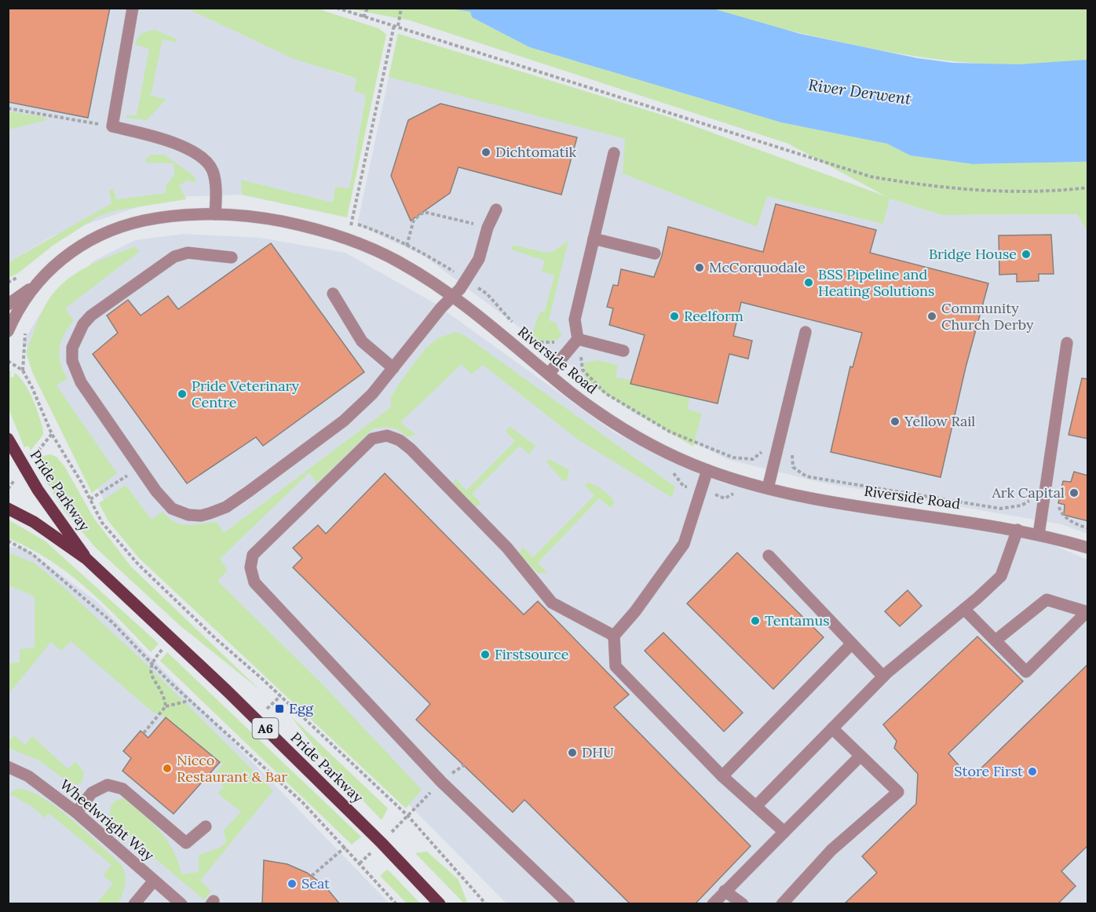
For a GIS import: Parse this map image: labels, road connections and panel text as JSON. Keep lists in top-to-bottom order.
{
  "streets": {
    "main road": ["Pride Parkway", "A6"],
    "street": ["Riverside Road", "Wheelwright Way"]
  },
  "water": ["River Derwent"],
  "places": {
    "other": [
      "Dichtomatik",
      "Bridge House",
      "McCorquodale",
      "BSS Pipeline and Heating Solutions",
      "Reelform",
      "Community Church Derby",
      "Pride Veterinary Centre",
      "Yellow Rail",
      "Ark Capital",
      "Tentamus",
      "Firstsource",
      "DHU",
      "Nicco Restaurant & Bar",
      "Store First",
      "Seat"
    ],
    "transit": ["Egg"]
  }
}
